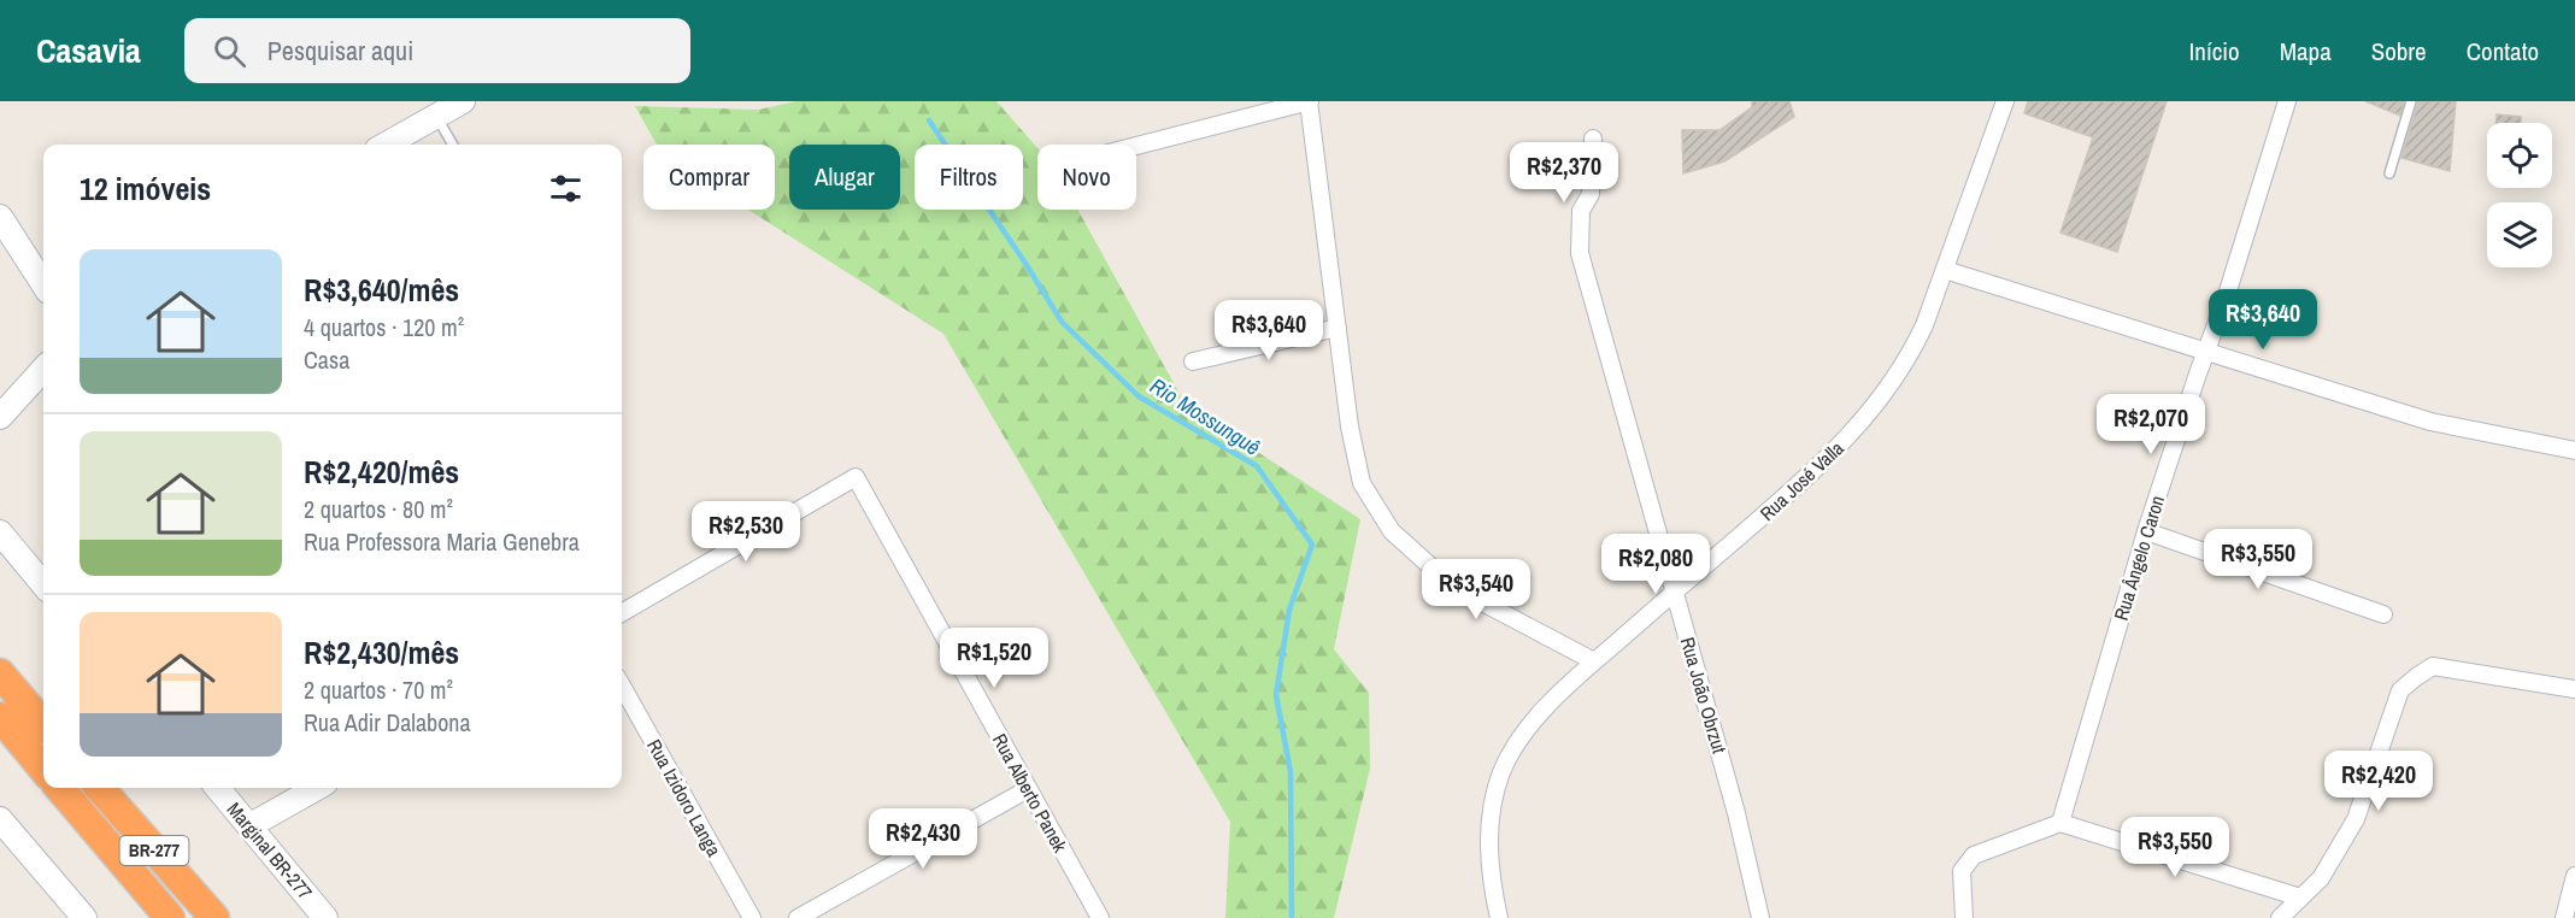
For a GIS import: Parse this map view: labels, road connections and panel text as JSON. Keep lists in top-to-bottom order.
{
  "streets": {
    "highway": ["BR-277"],
    "main road": ["Marginal BR-277"],
    "street": [
      "Rua José Valla",
      "Rua Ângelo Caron",
      "Rua João Obrzut",
      "Rua Alberto Panek",
      "Rua Izidoro Langa"
    ]
  },
  "crossings": [
    ["Rua José Valla", "Rua João Obrzut"]
  ],
  "water": ["Rio Mossunguê"],
  "page": {
    "header": "Casavia",
    "search": "Pesquisar aqui",
    "nav": [
      "Início",
      "Mapa",
      "Sobre",
      "Contato"
    ],
    "price": [
      "R$2,370",
      "R$3,640",
      "R$3,640",
      "R$2,070",
      "R$2,530",
      "R$3,550",
      "R$2,080",
      "R$3,540",
      "R$1,520",
      "R$2,420",
      "R$2,430",
      "R$3,550"
    ],
    "chip": [
      "Comprar",
      "Alugar",
      "Filtros",
      "Novo"
    ],
    "heading": "12 imóveis",
    "list": [
      {
        "name": "R$3,640/mês",
        "note": "4 quartos · 120 m² · Casa"
      },
      {
        "name": "R$2,420/mês",
        "note": "2 quartos · 80 m² · Rua Professora Maria Genebra"
      },
      {
        "name": "R$2,430/mês",
        "note": "2 quartos · 70 m² · Rua Adir Dalabona"
      }
    ]
  }
}
